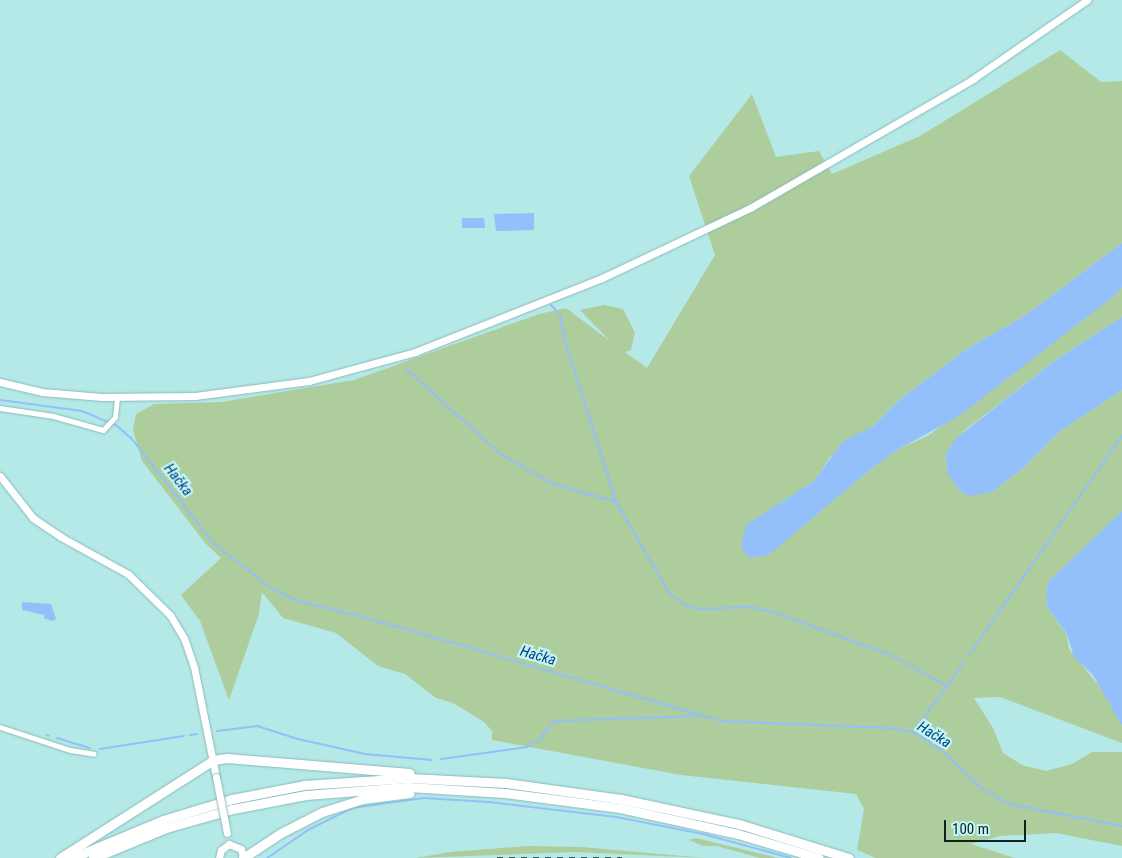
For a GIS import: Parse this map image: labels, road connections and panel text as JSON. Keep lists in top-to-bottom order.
{
  "water": ["Hačka"],
  "scale_bar": "100 m"
}
